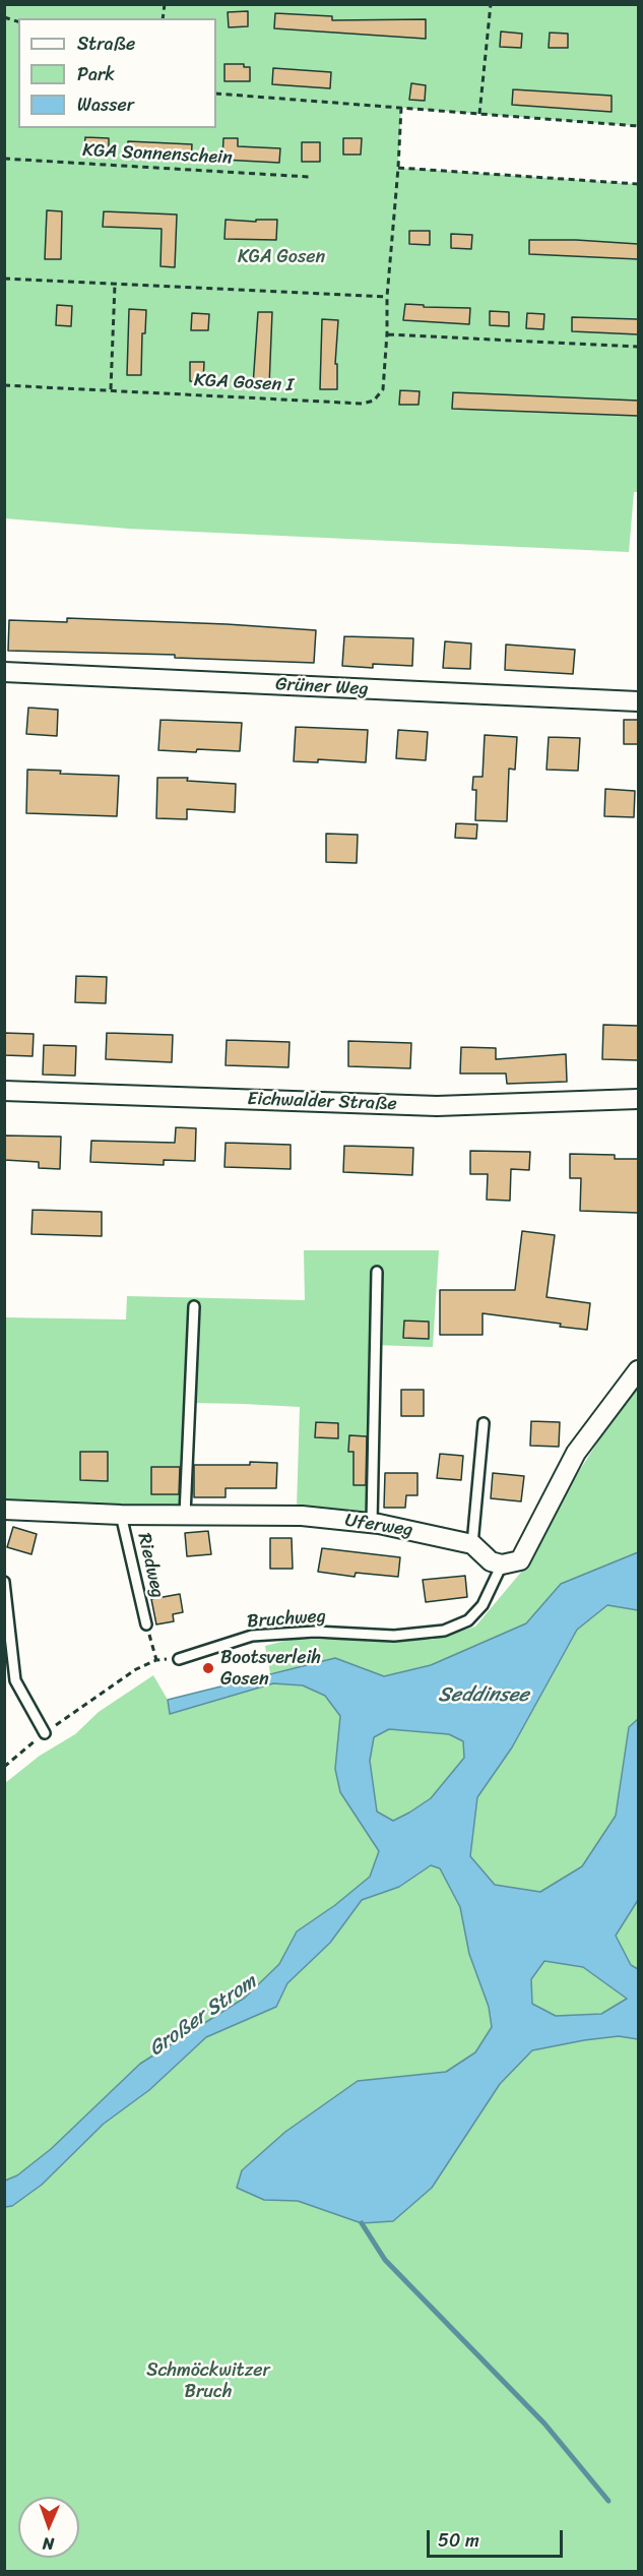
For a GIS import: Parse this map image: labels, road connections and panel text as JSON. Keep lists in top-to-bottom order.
{
  "streets": {
    "street": ["Grüner Weg", "Eichwalder Straße", "Uferweg"],
    "lane": ["Riedweg", "Bruchweg"],
    "path": ["KGA Sonnenschein", "KGA Gosen I"]
  },
  "crossings": [
    ["Uferweg", "Riedweg"],
    ["Uferweg", "Bruchweg"]
  ],
  "water": ["Seddinsee", "Großer Strom"],
  "parks": ["KGA Gosen", "Schmöckwitzer Bruch"],
  "places": ["Bootsverleih Gosen"],
  "legend": ["Straße", "Park", "Wasser"],
  "scale_bar": "50 m",
  "north": "bottom"
}
